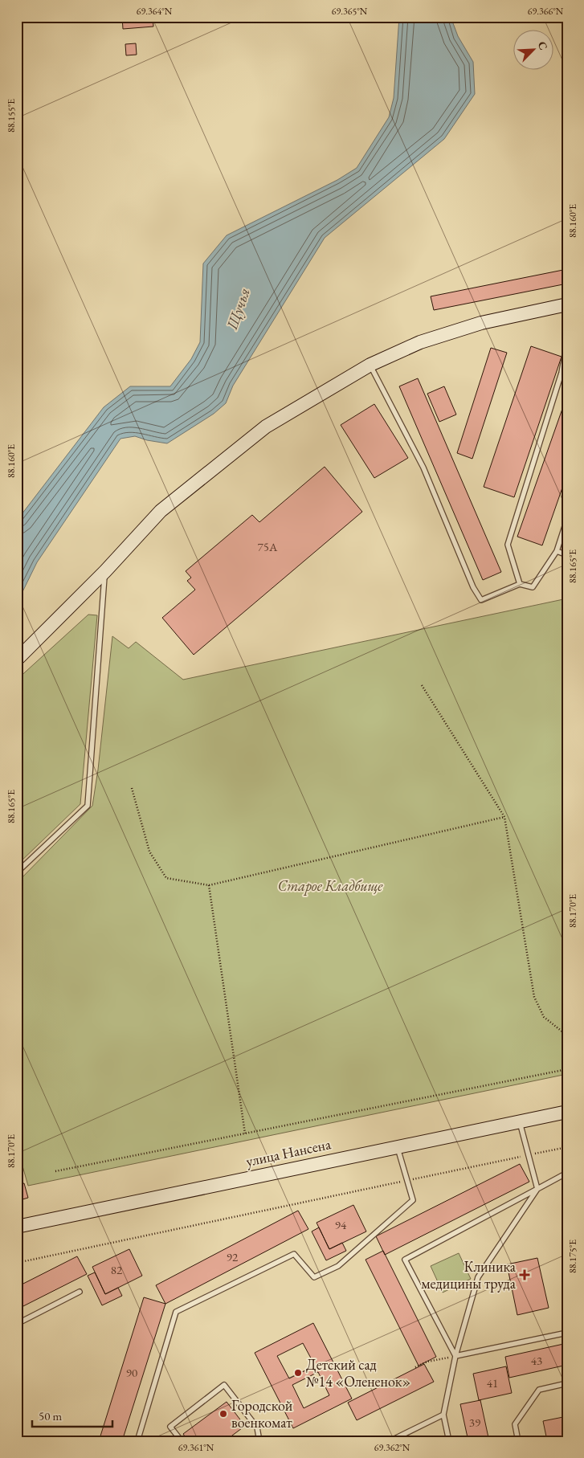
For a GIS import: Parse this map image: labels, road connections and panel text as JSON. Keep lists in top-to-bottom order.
{
  "streets": {
    "street": ["улица Нансена"]
  },
  "water": ["Щучья"],
  "parks": ["Старое Кладбище"],
  "places": {
    "health": ["Клиника медицины труда"],
    "other": ["Детский сад №14 «Олененок»", "Городской военкомат"]
  },
  "house_numbers": [
    "75А",
    "94",
    "92",
    "82",
    "43",
    "90",
    "41",
    "39"
  ],
  "scale_bar": "50 m",
  "north": "top right",
  "coordinates": [
    "69.364°N",
    "69.365°N",
    "69.366°N",
    "88.155°E",
    "88.160°E",
    "88.165°E",
    "88.170°E",
    "88.175°E",
    "69.361°N",
    "69.362°N"
  ]
}
